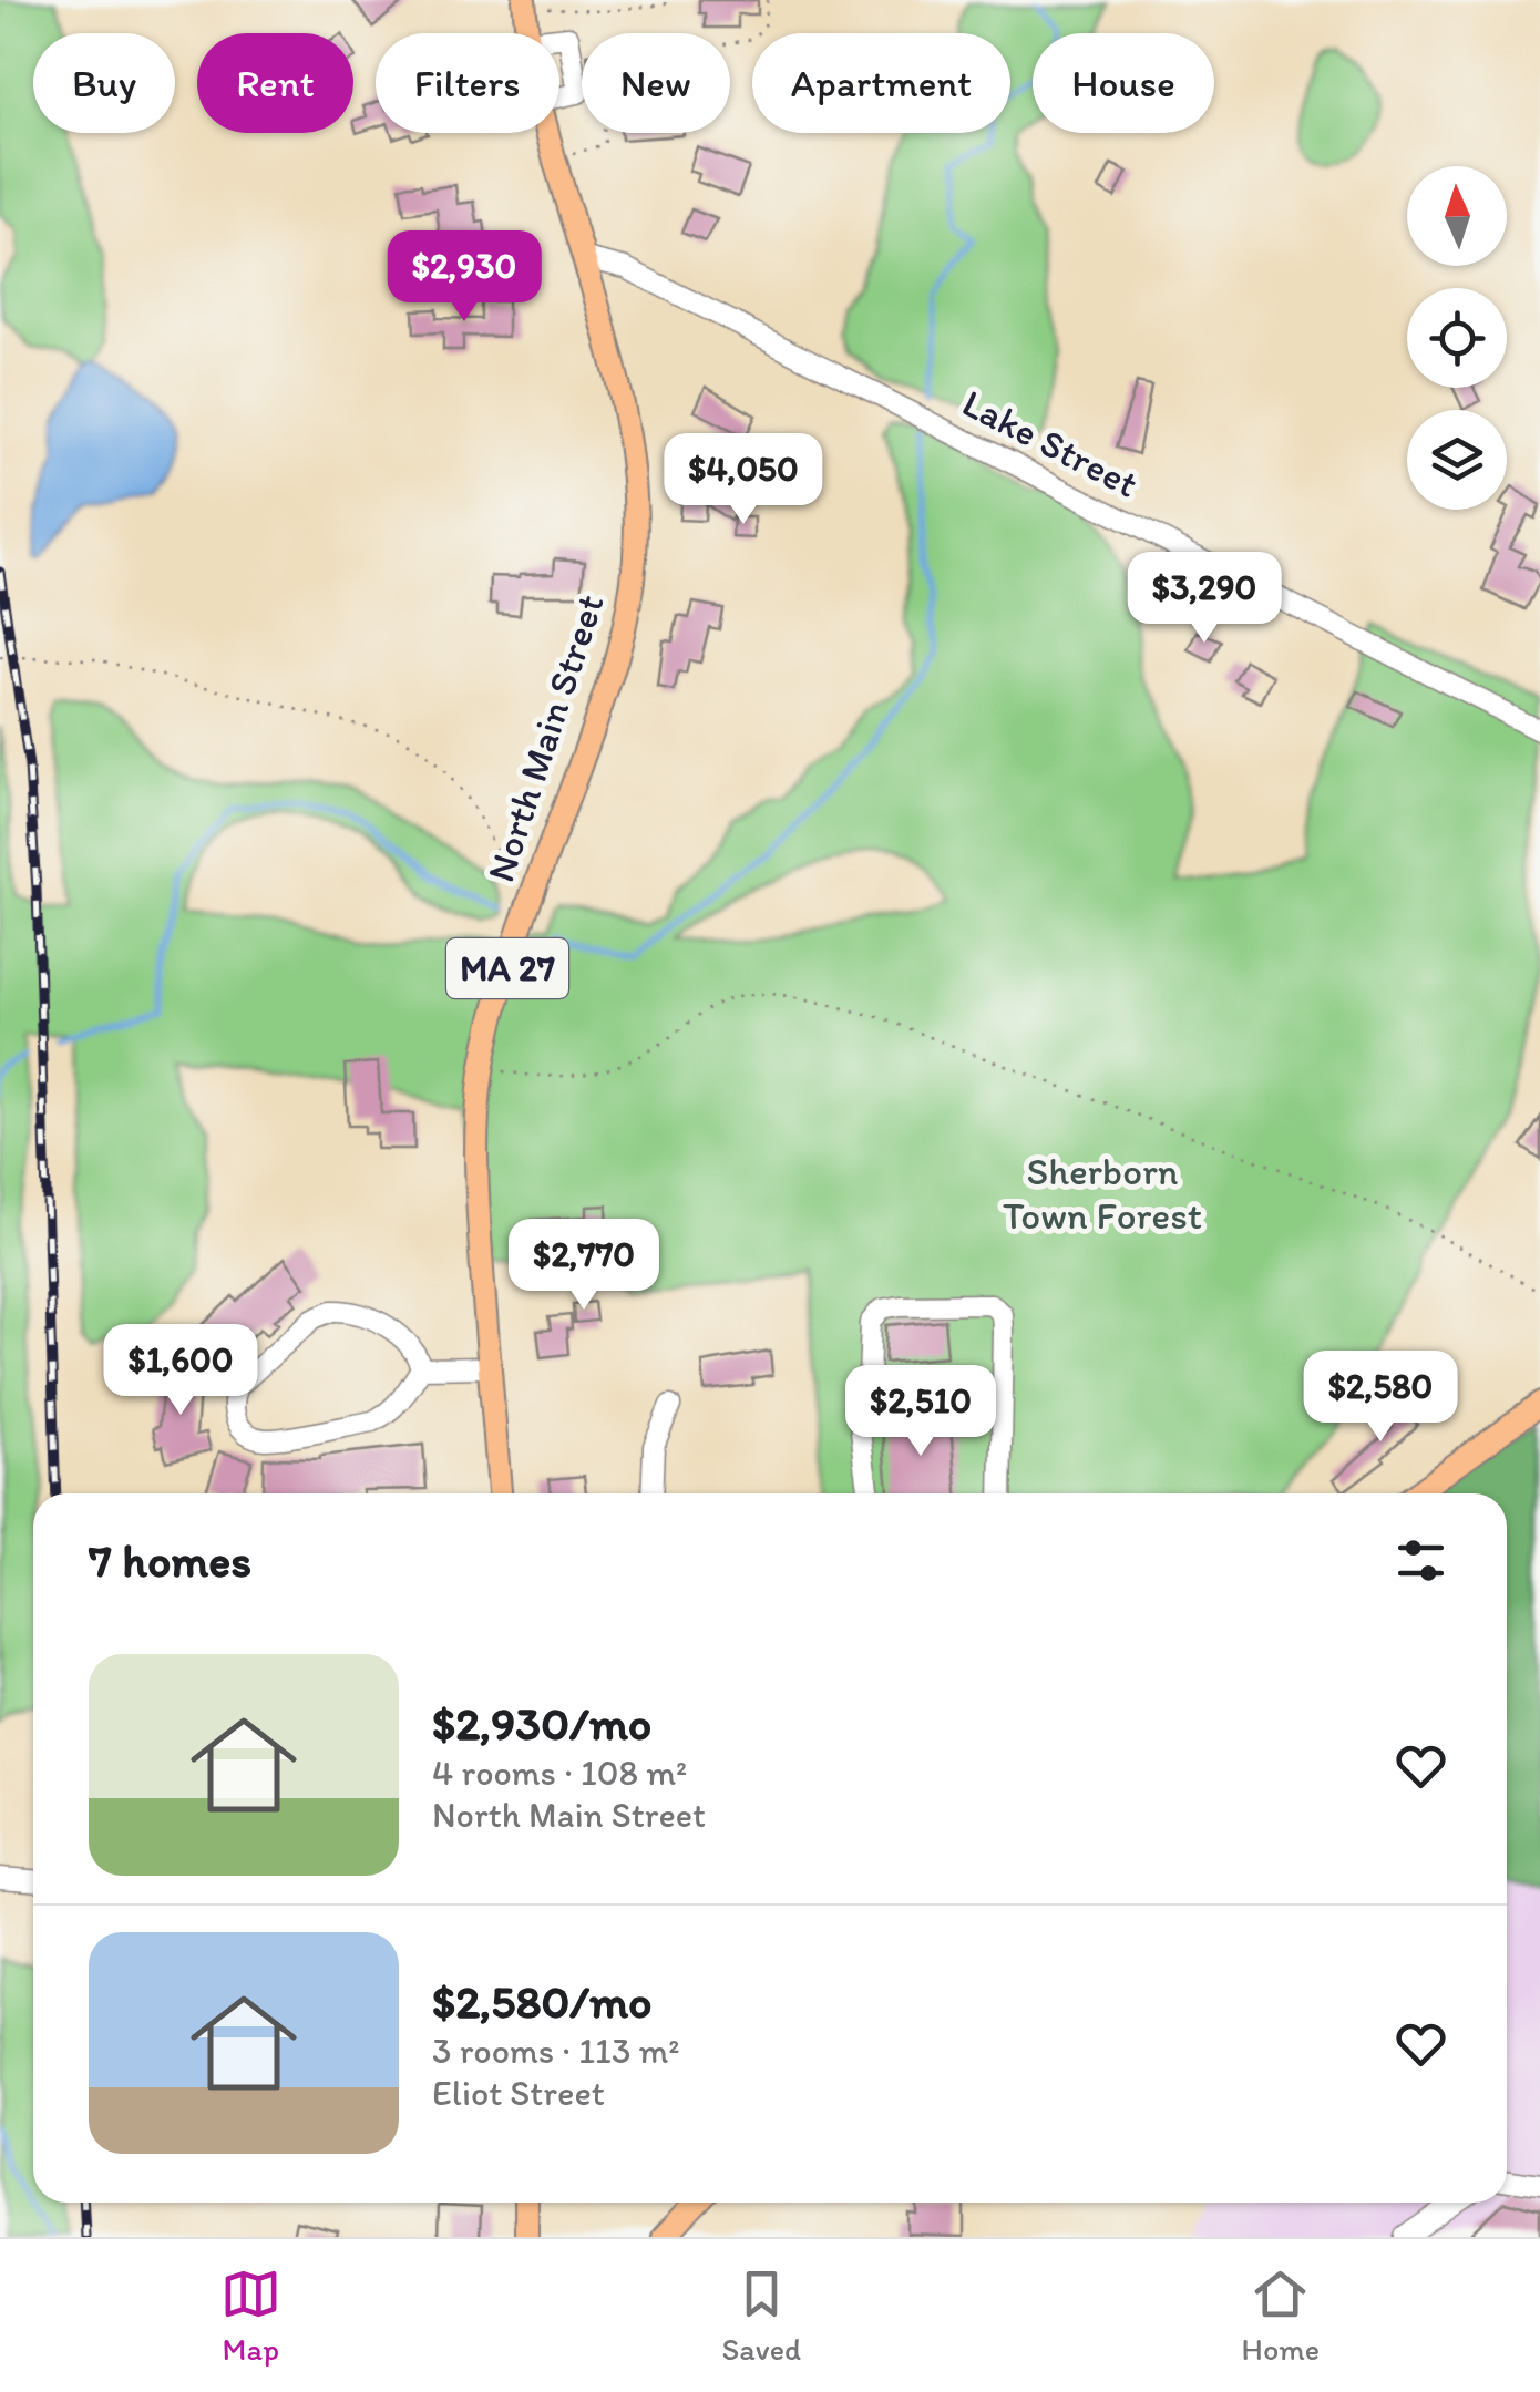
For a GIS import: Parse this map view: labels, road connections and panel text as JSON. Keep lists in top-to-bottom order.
{
  "streets": {
    "main road": ["North Main Street", "MA 27"],
    "street": ["Lake Street"]
  },
  "crossings": [
    ["Lake Street", "North Main Street"]
  ],
  "parks": ["Sherborn Town Forest"],
  "north": "top",
  "page": {
    "chip": [
      "Buy",
      "Rent",
      "Filters",
      "New",
      "Apartment",
      "House"
    ],
    "price": [
      "$2,930",
      "$4,050",
      "$3,290",
      "$2,770",
      "$1,600",
      "$2,580",
      "$2,510"
    ],
    "heading": "7 homes",
    "list": [
      {
        "name": "$2,930/mo",
        "note": "4 rooms · 108 m² · North Main Street"
      },
      {
        "name": "$2,580/mo",
        "note": "3 rooms · 113 m² · Eliot Street"
      }
    ],
    "tabs": ["Map", "Saved", "Home"]
  }
}
